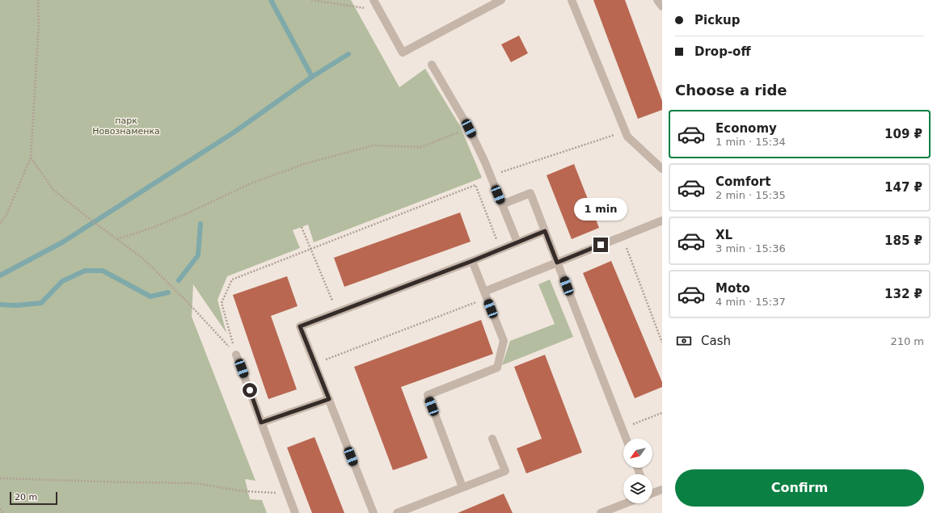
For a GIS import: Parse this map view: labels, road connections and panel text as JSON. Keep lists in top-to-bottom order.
{
  "parks": ["парк Новознаменка"],
  "scale_bar": "20 m",
  "north": "bottom left",
  "page": {
    "banner": ["Pickup", "Drop-off"],
    "heading": "Choose a ride",
    "list": [
      {
        "name": "Economy",
        "note": "1 min · 15:34",
        "value": "109 ₽"
      },
      {
        "name": "Comfort",
        "note": "2 min · 15:35",
        "value": "147 ₽"
      },
      {
        "name": "XL",
        "note": "3 min · 15:36",
        "value": "185 ₽"
      },
      {
        "name": "Moto",
        "note": "4 min · 15:37",
        "value": "132 ₽"
      }
    ],
    "bubble": "1 min",
    "pay": ["Cash", "210 m"],
    "buttons": "Confirm",
    "scale": "20 m"
  }
}
